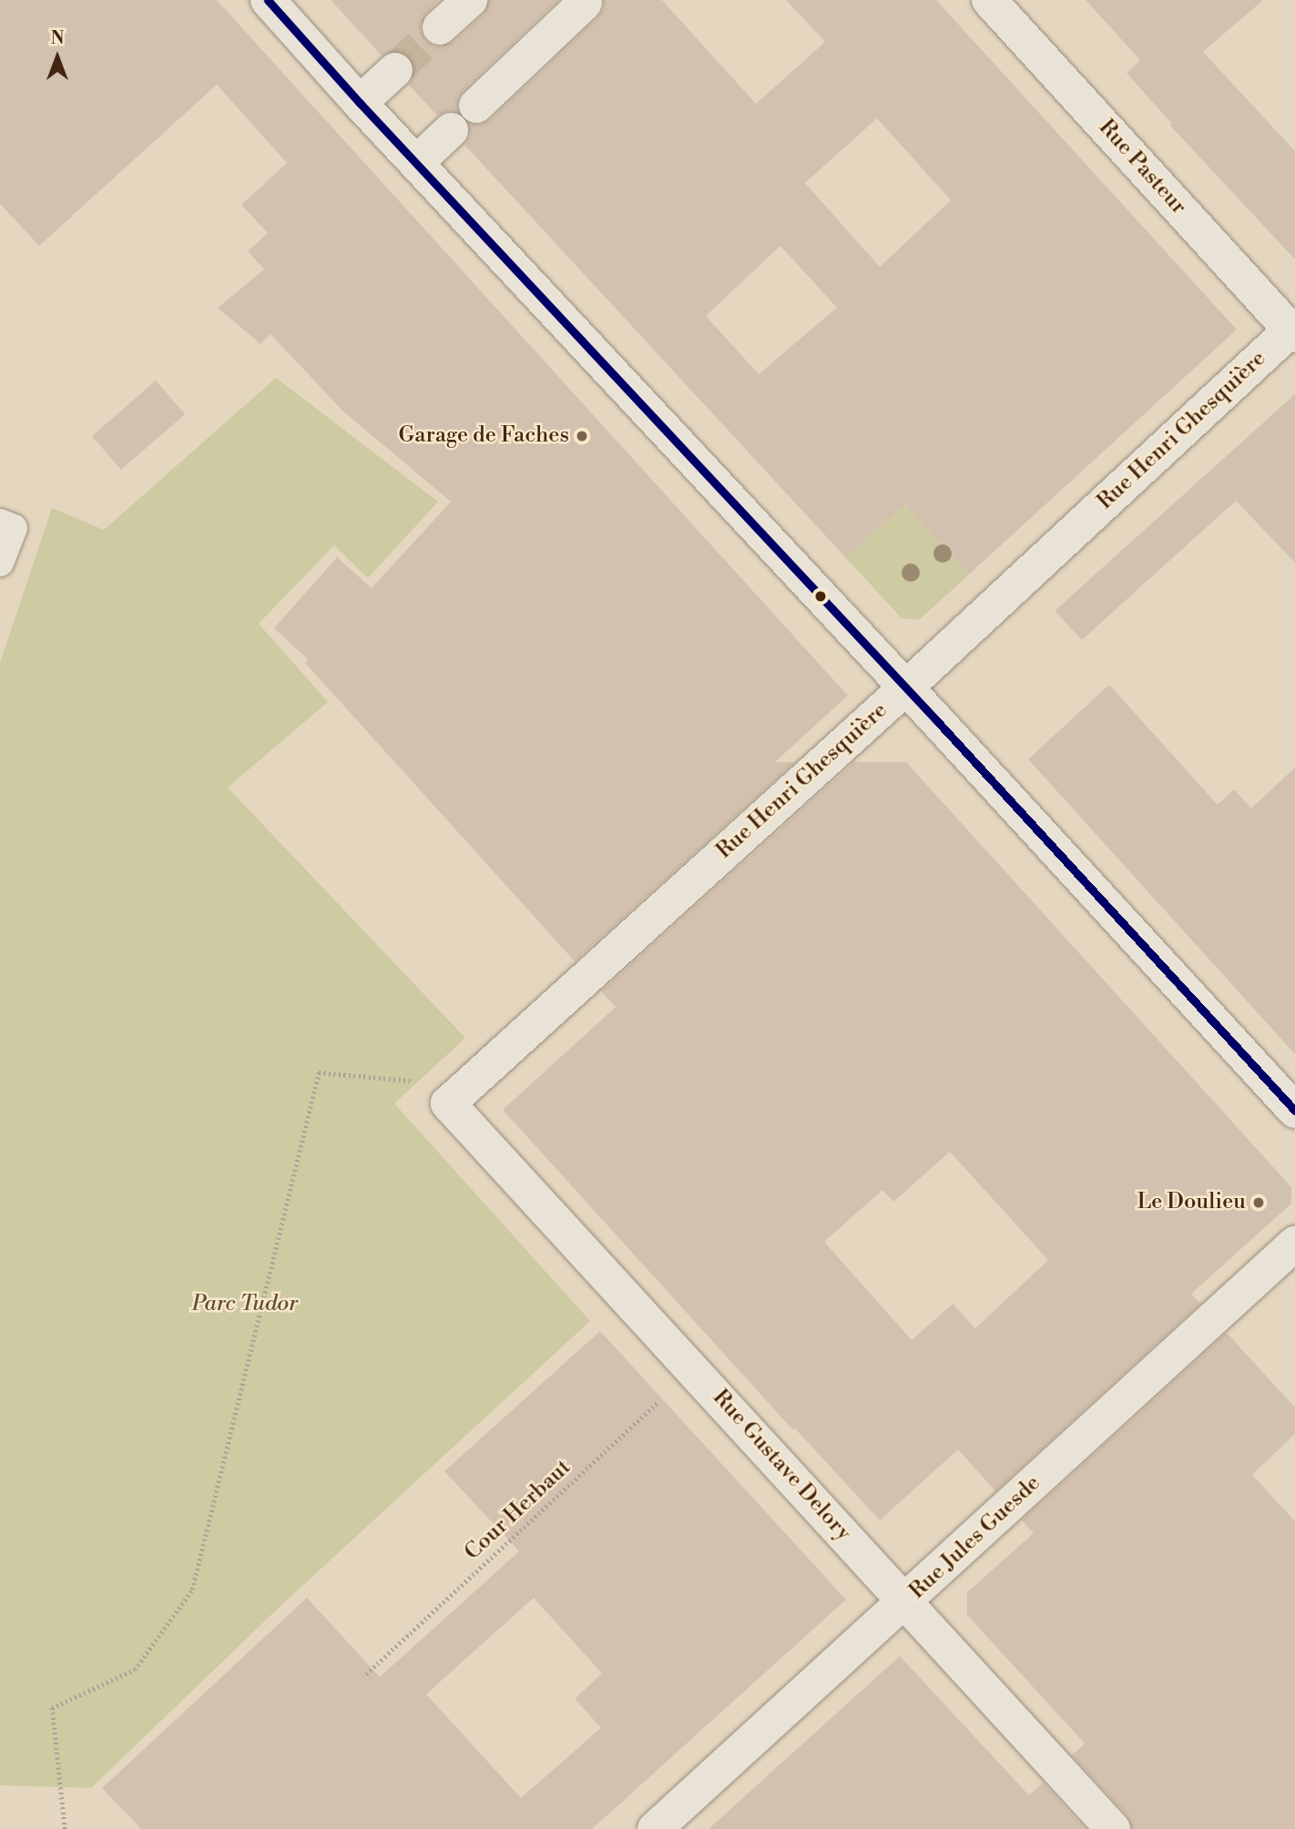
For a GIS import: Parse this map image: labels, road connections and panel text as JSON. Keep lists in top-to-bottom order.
{
  "streets": {
    "street": [
      "Rue Pasteur",
      "Rue Henri Ghesquière",
      "Rue Gustave Delory",
      "Rue Jules Guesde"
    ],
    "path": ["Cour Herbaut"]
  },
  "crossings": [
    ["Rue Pasteur", "Rue Henri Ghesquière"],
    ["Rue Henri Ghesquière", "Rue Gustave Delory"],
    ["Rue Gustave Delory", "Cour Herbaut"],
    ["Rue Gustave Delory", "Rue Jules Guesde"]
  ],
  "parks": ["Parc Tudor"],
  "places": ["Garage de Faches", "Le Doulieu"],
  "north": "top"
}
